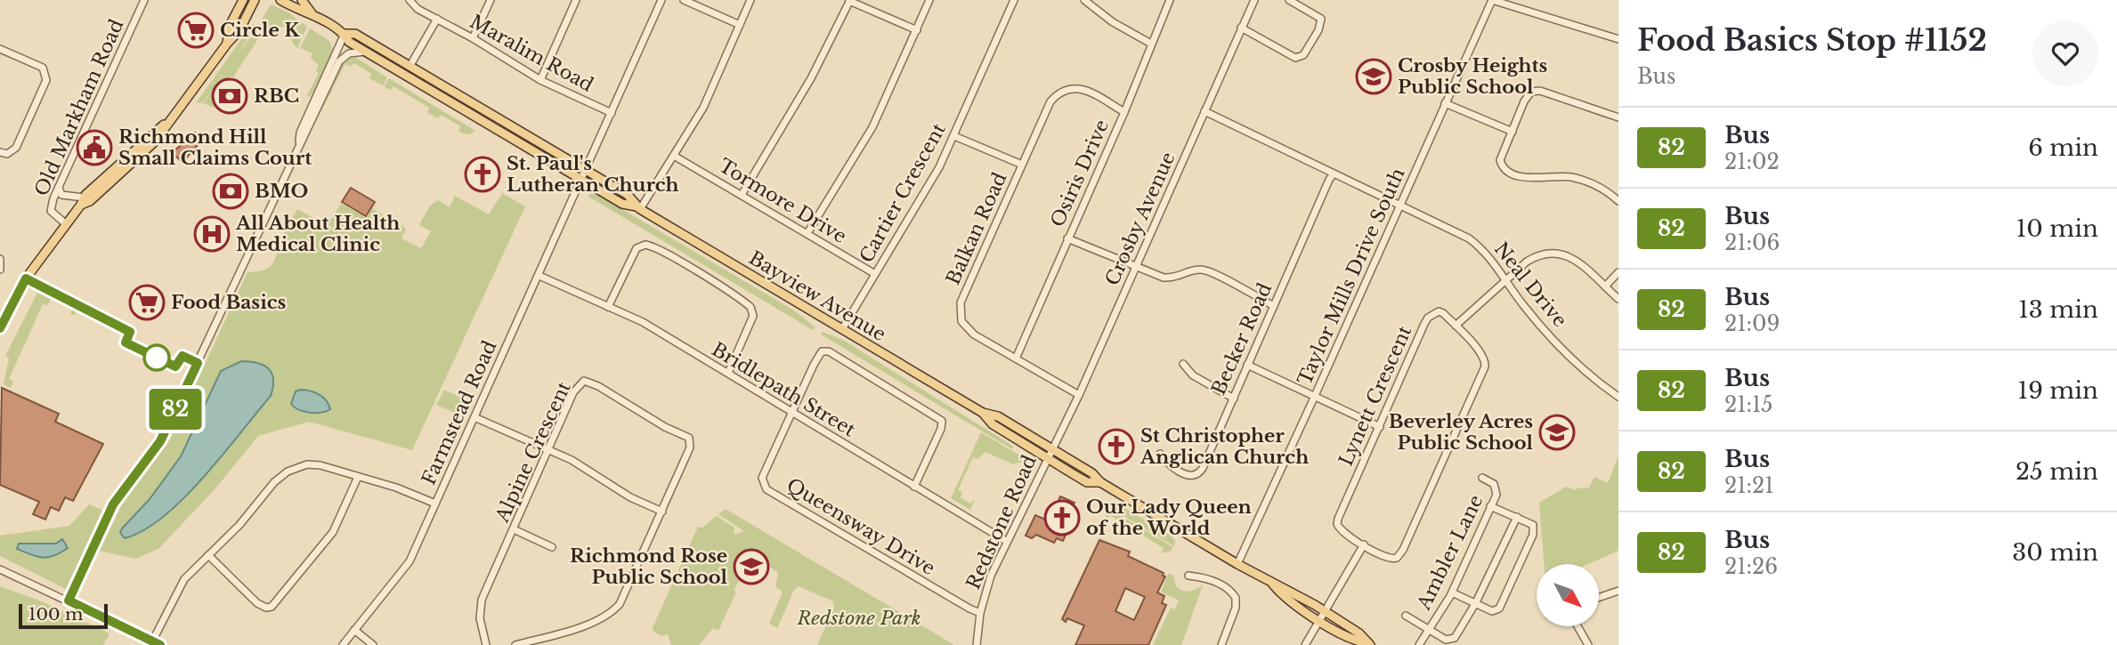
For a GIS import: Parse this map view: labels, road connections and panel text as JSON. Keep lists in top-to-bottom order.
{
  "streets": {
    "main road": ["Bayview Avenue"],
    "street": [
      "Maralim Road",
      "Old Markham Road",
      "Osiris Drive",
      "Cartier Crescent",
      "Tormore Drive",
      "Crosby Avenue",
      "Balkan Road",
      "Taylor Mills Drive South",
      "Neal Drive",
      "Becker Road",
      "Bridlepath Street",
      "Lynett Crescent",
      "Farmstead Road",
      "Alpine Crescent",
      "Redstone Road",
      "Queensway Drive",
      "Ambler Lane"
    ]
  },
  "crossings": [
    ["Maralim Road", "Farmstead Road"],
    ["Osiris Drive", "Balkan Road"],
    ["Cartier Crescent", "Tormore Drive"],
    ["Cartier Crescent", "Bayview Avenue"],
    ["Crosby Avenue", "Balkan Road"],
    ["Crosby Avenue", "Neal Drive"],
    ["Crosby Avenue", "Bayview Avenue"],
    ["Crosby Avenue", "Redstone Road"],
    ["Taylor Mills Drive South", "Neal Drive"],
    ["Taylor Mills Drive South", "Bayview Avenue"],
    ["Neal Drive", "Becker Road"],
    ["Bayview Avenue", "Farmstead Road"],
    ["Bayview Avenue", "Redstone Road"],
    ["Bridlepath Street", "Farmstead Road"],
    ["Bridlepath Street", "Redstone Road"],
    ["Bridlepath Street", "Queensway Drive"],
    ["Redstone Road", "Queensway Drive"]
  ],
  "parks": ["Redstone Park"],
  "places": {
    "supermarket": ["Circle K", "Food Basics"],
    "school or university": ["Crosby Heights Public School", "Beverley Acres Public School", "Richmond Rose Public School"],
    "bank": ["RBC", "BMO"],
    "public building": ["Richmond Hill Small Claims Court"],
    "church": ["St. Paul's Lutheran Church", "St Christopher Anglican Church", "Our Lady Queen of the World"],
    "hospital": ["All About Health Medical Clinic"]
  },
  "lines": ["bus line 82"],
  "scale_bar": "100 m",
  "north": "bottom right",
  "page": {
    "on_map": "82",
    "heading": ["Food Basics Stop #1152", "Bus"],
    "list": [
      {
        "mark": "82",
        "name": "Bus",
        "note": "21:02",
        "value": "6 min"
      },
      {
        "mark": "82",
        "name": "Bus",
        "note": "21:06",
        "value": "10 min"
      },
      {
        "mark": "82",
        "name": "Bus",
        "note": "21:09",
        "value": "13 min"
      },
      {
        "mark": "82",
        "name": "Bus",
        "note": "21:15",
        "value": "19 min"
      },
      {
        "mark": "82",
        "name": "Bus",
        "note": "21:21",
        "value": "25 min"
      },
      {
        "mark": "82",
        "name": "Bus",
        "note": "21:26",
        "value": "30 min"
      }
    ],
    "scale": "100 m"
  }
}
